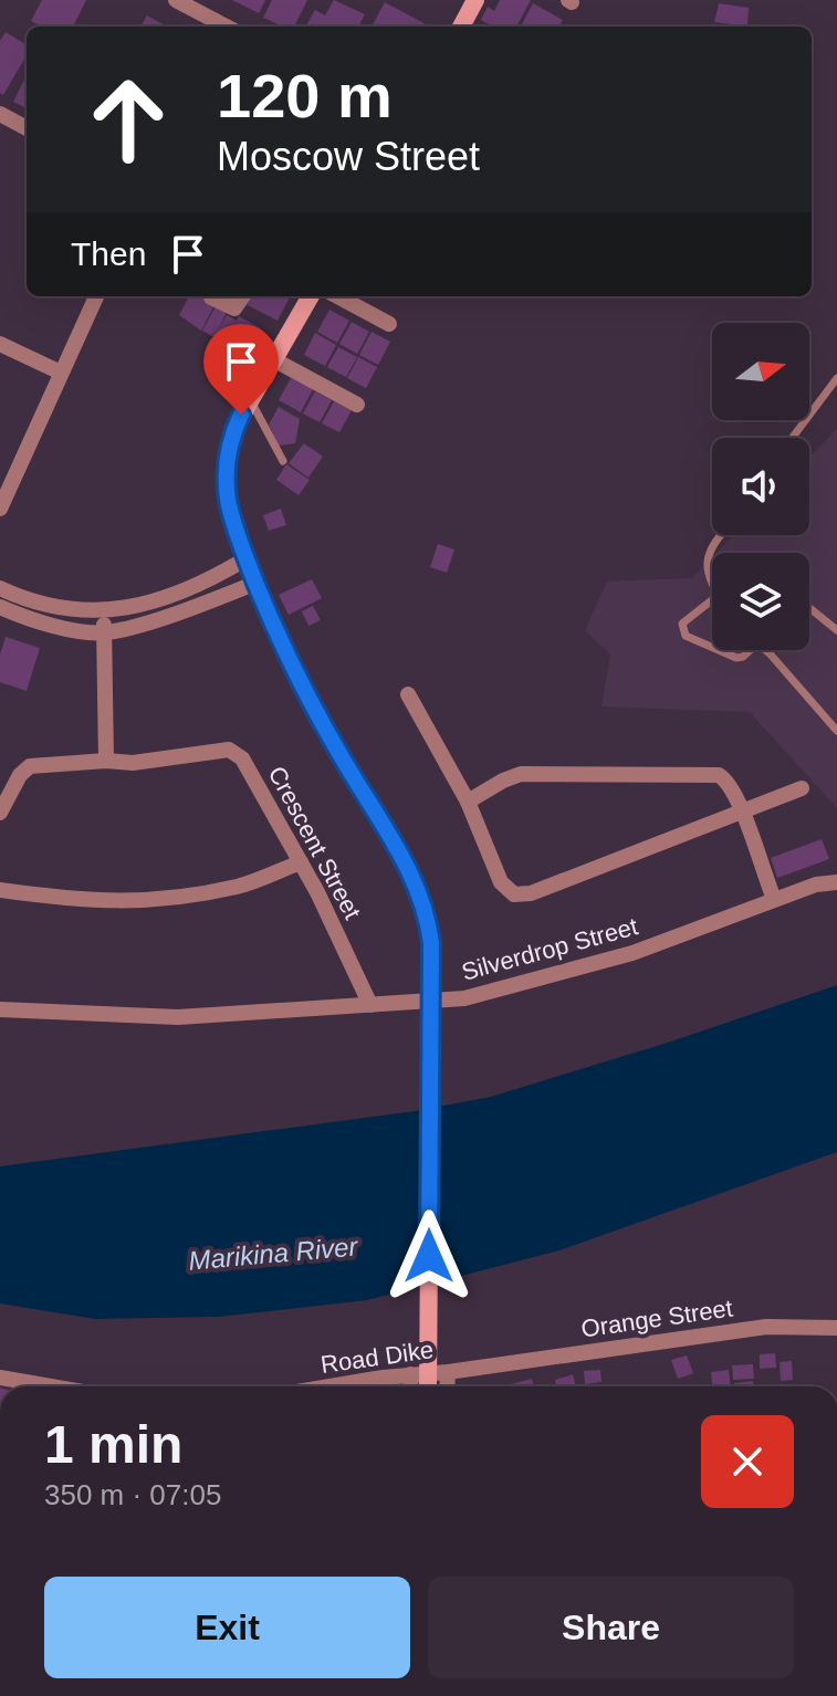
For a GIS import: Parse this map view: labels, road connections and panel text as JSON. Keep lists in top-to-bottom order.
{
  "streets": {
    "street": [
      "Crescent Street",
      "Silverdrop Street",
      "Orange Street",
      "Road Dike"
    ]
  },
  "crossings": [
    ["Crescent Street", "Silverdrop Street"],
    ["Orange Street", "Road Dike"]
  ],
  "water": ["Marikina River"],
  "north": "right",
  "page": {
    "turn": ["120 m", "Moscow Street"],
    "then": "Then",
    "heading": ["1 min", "350 m · 07:05"],
    "buttons": ["Exit", "Share"]
  }
}
